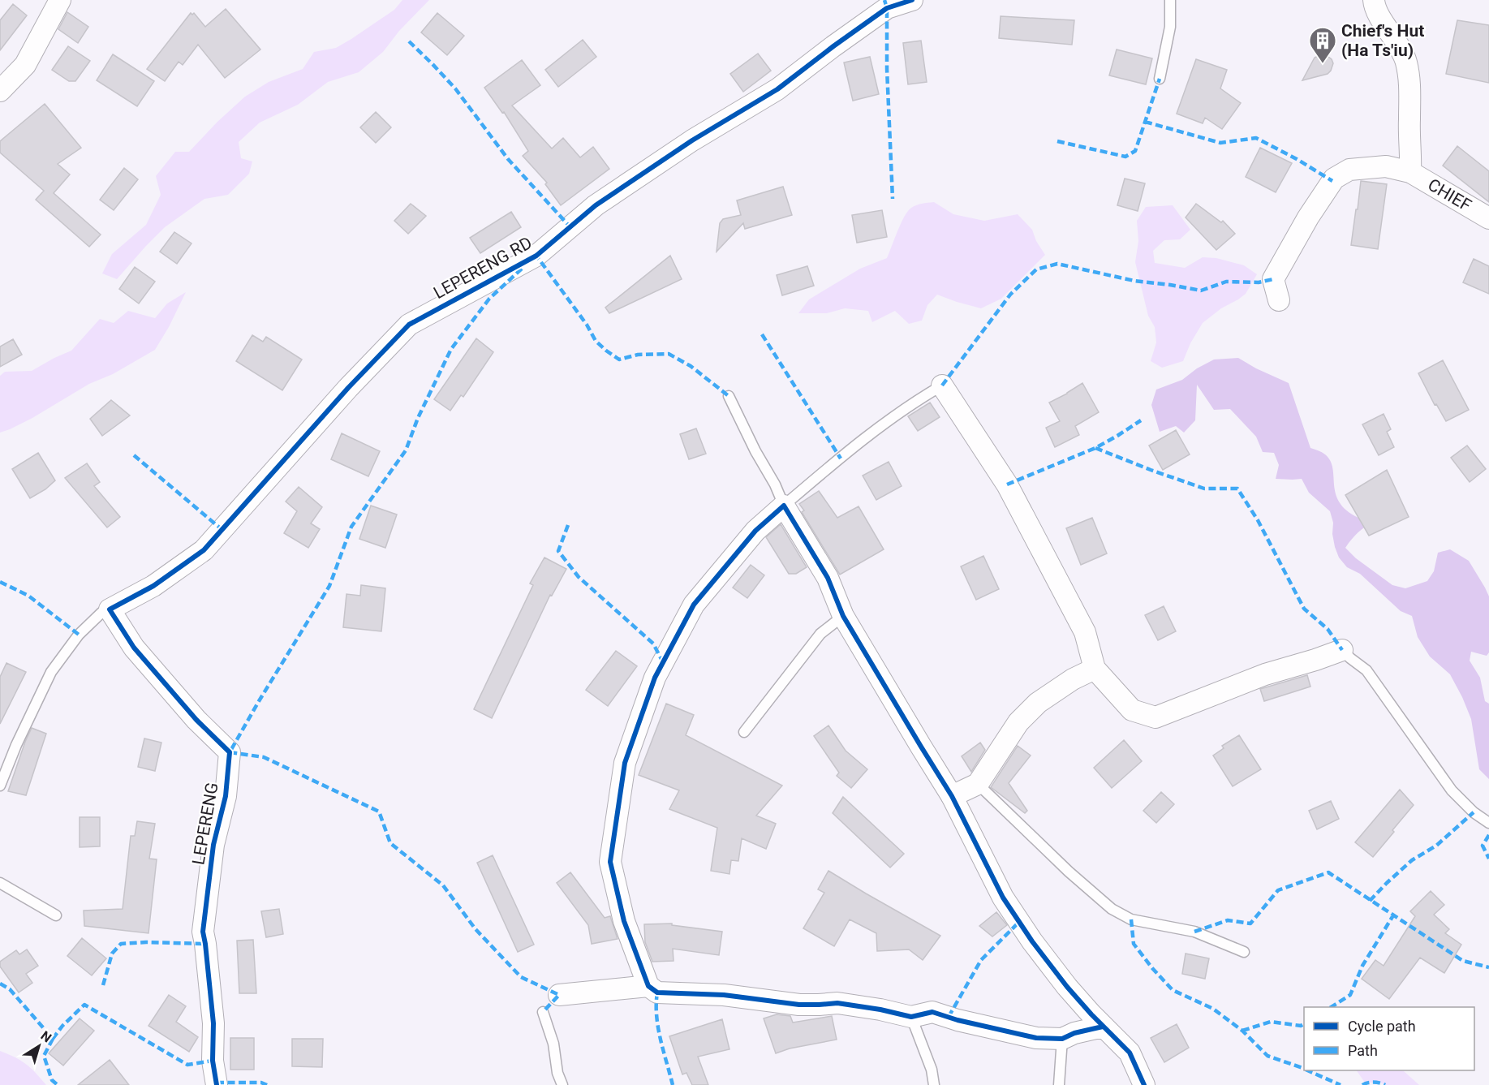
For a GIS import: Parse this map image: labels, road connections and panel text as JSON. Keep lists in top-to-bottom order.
{
  "streets": {
    "street": ["CHIEF", "LEPERENG RD", "LEPERENG"]
  },
  "crossings": [
    ["LEPERENG RD", "LEPERENG"]
  ],
  "places": {
    "building": ["Chief's Hut (Ha Ts'iu)"]
  },
  "legend": ["Cycle path", "Path"],
  "north": "top right"
}
